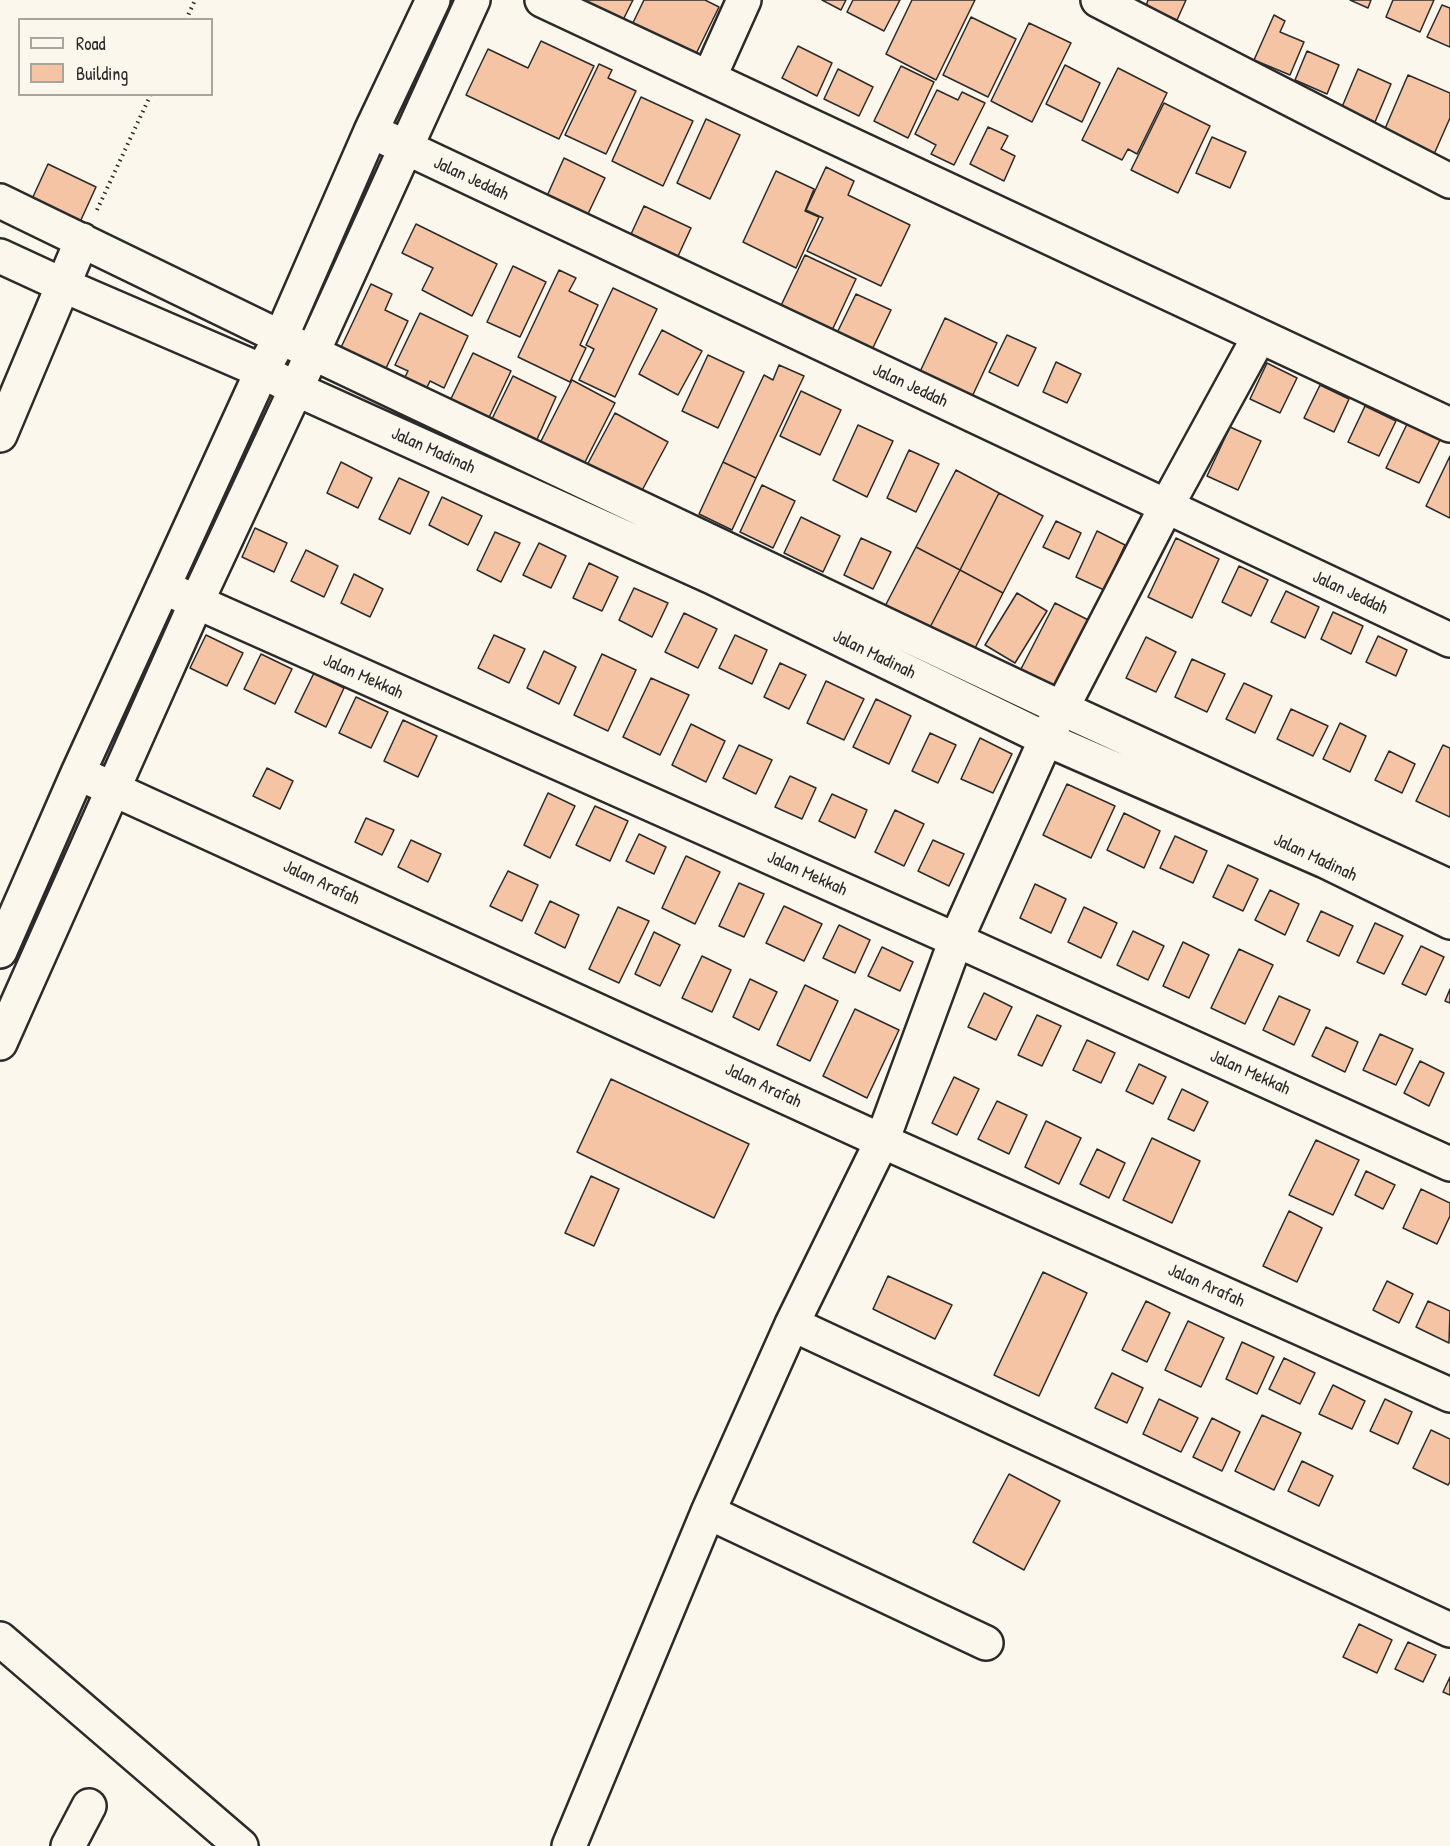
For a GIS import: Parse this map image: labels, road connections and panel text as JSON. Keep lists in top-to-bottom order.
{
  "streets": {
    "street": [
      "Jalan Jeddah",
      "Jalan Madinah",
      "Jalan Mekkah",
      "Jalan Arafah"
    ]
  },
  "legend": ["Road", "Building"]
}
